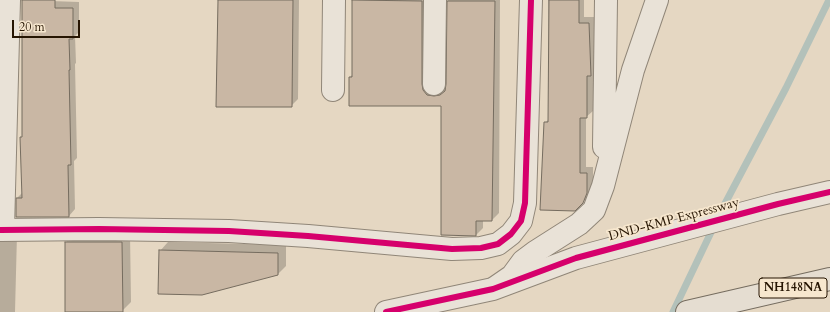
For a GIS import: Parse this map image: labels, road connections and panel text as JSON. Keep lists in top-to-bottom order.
{
  "streets": {
    "highway": ["NH148NA"],
    "street": ["DND-KMP Expressway"]
  },
  "scale_bar": "20 m"
}
